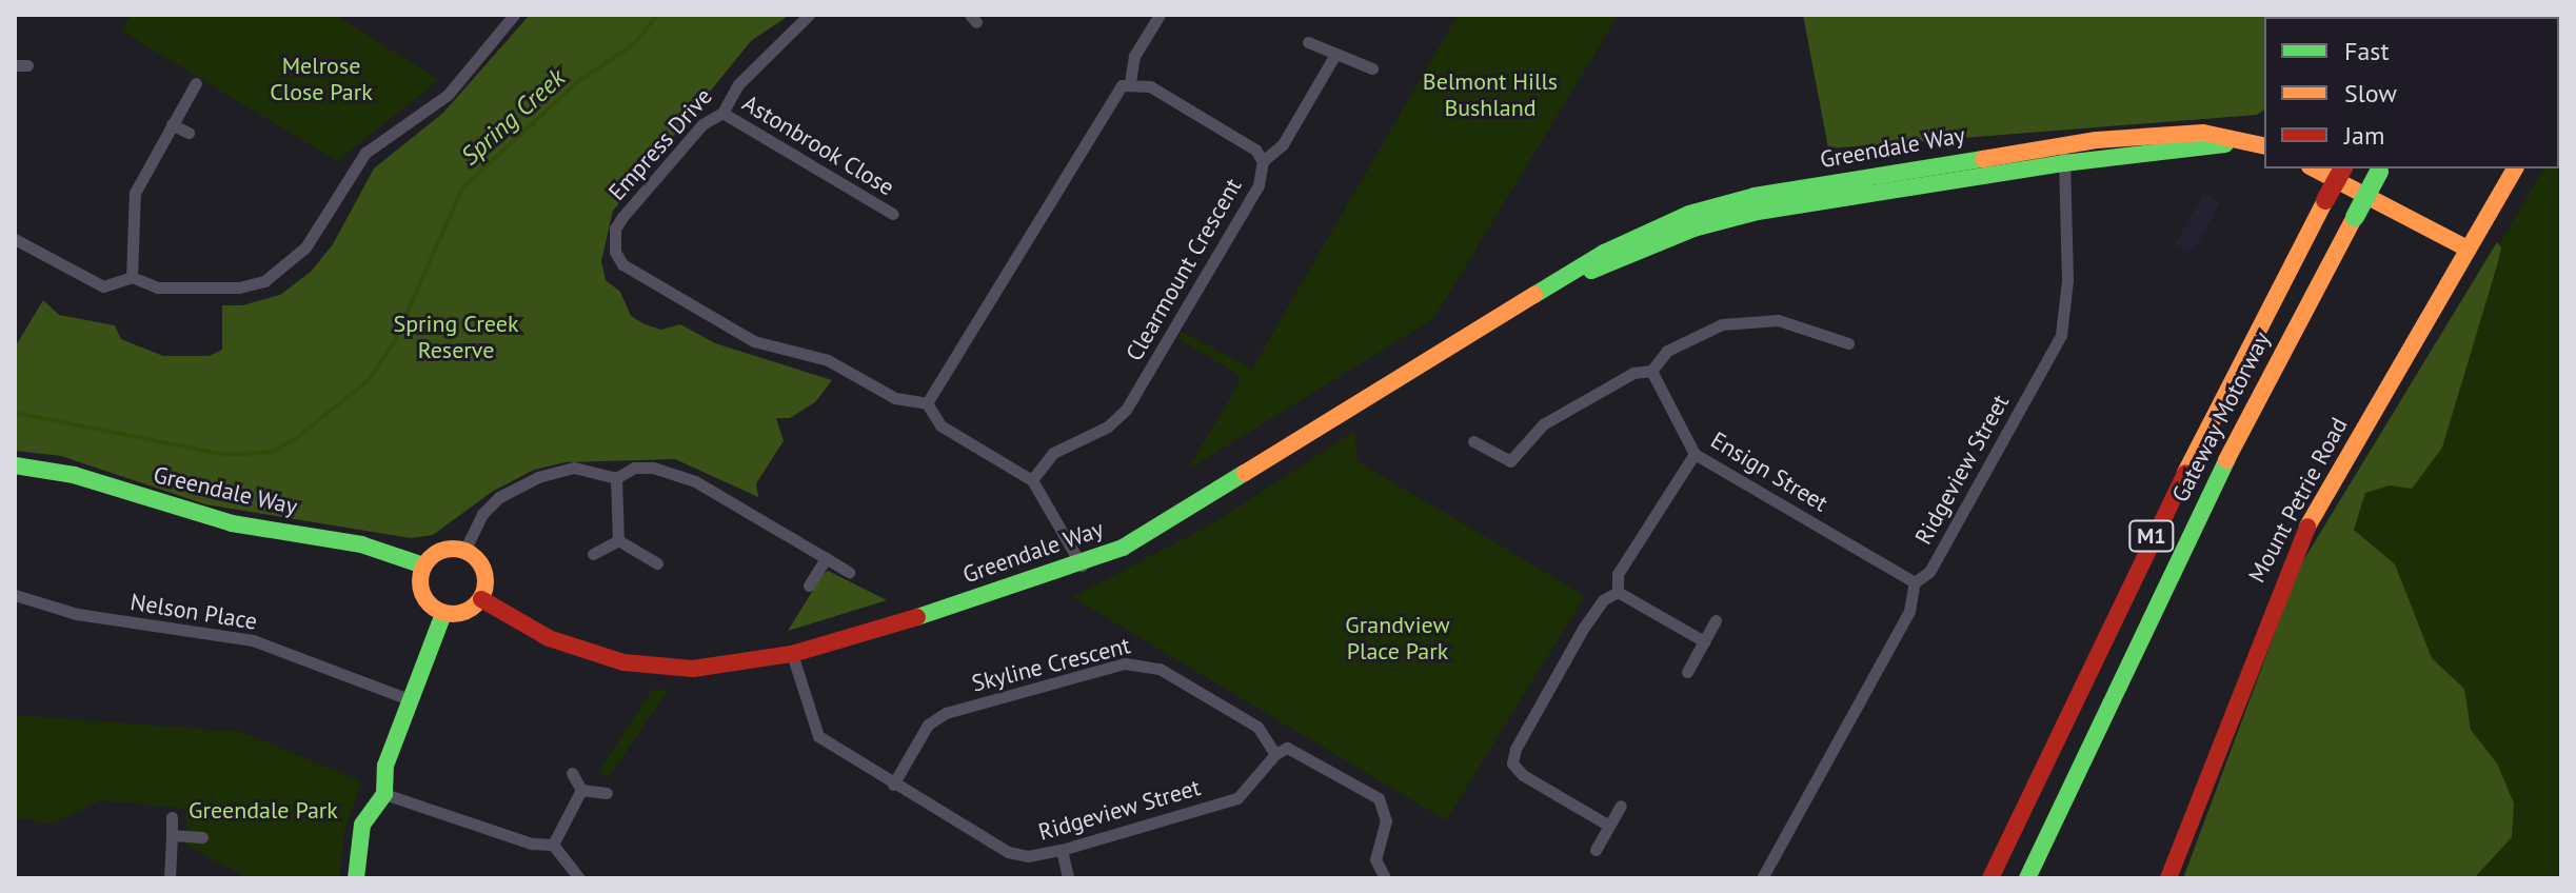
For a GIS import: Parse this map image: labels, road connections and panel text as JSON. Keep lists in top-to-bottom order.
{
  "streets": {
    "main road": [
      "Greendale Way",
      "Gateway Motorway",
      "Mount Petrie Road",
      "M1"
    ],
    "street": [
      "Empress Drive",
      "Astonbrook Close",
      "Clearmount Crescent",
      "Ridgeview Street",
      "Ensign Street",
      "Nelson Place",
      "Skyline Crescent"
    ]
  },
  "crossings": [
    ["Empress Drive", "Astonbrook Close"],
    ["Greendale Way", "Ridgeview Street"],
    ["Ridgeview Street", "Ensign Street"],
    ["Ridgeview Street", "Skyline Crescent"]
  ],
  "water": ["Spring Creek"],
  "parks": [
    "Melrose Close Park",
    "Belmont Hills Bushland",
    "Spring Creek Reserve",
    "Grandview Place Park",
    "Greendale Park"
  ],
  "legend": ["Fast", "Slow", "Jam"]
}
